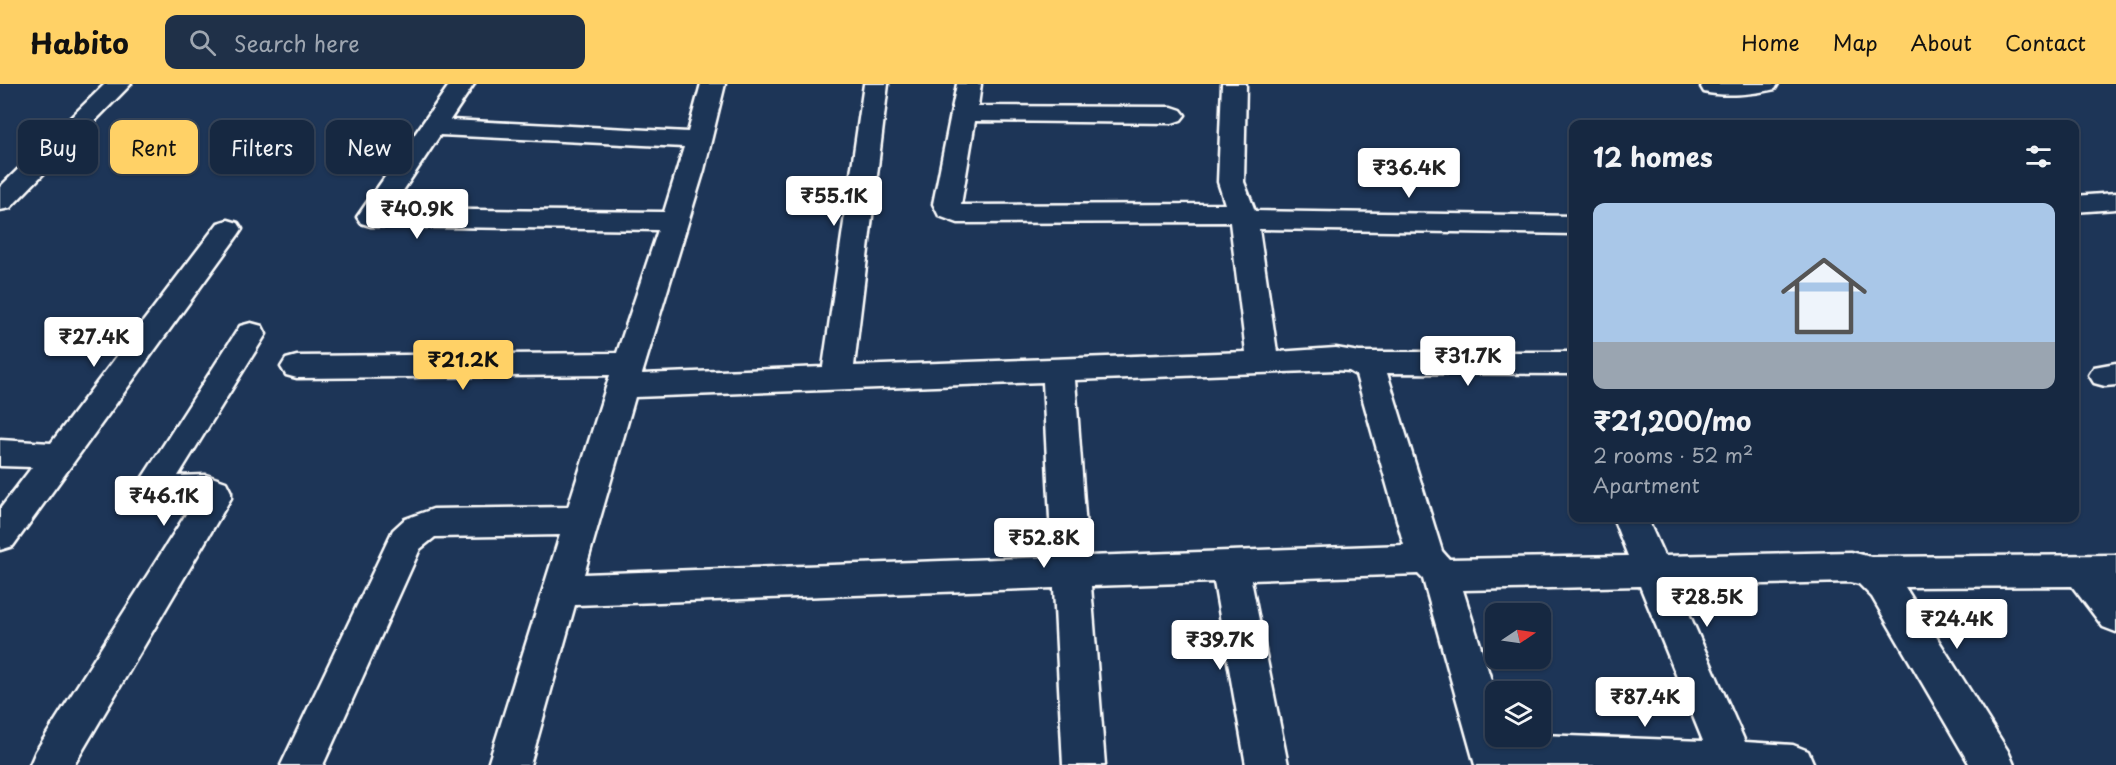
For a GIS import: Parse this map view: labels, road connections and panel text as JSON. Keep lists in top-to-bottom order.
{
  "north": "right",
  "page": {
    "header": "Habito",
    "search": "Search here",
    "nav": [
      "Home",
      "Map",
      "About",
      "Contact"
    ],
    "chip": [
      "Buy",
      "Rent",
      "Filters",
      "New"
    ],
    "heading": "12 homes",
    "price": [
      "₹36.4K",
      "₹55.1K",
      "₹40.9K",
      "₹27.4K",
      "₹31.7K",
      "₹21.2K",
      "₹46.1K",
      "₹52.8K",
      "₹28.5K",
      "₹24.4K",
      "₹39.7K",
      "₹87.4K"
    ],
    "list": [
      {
        "name": "₹21,200/mo",
        "note": "2 rooms · 52 m² · Apartment"
      }
    ]
  }
}
